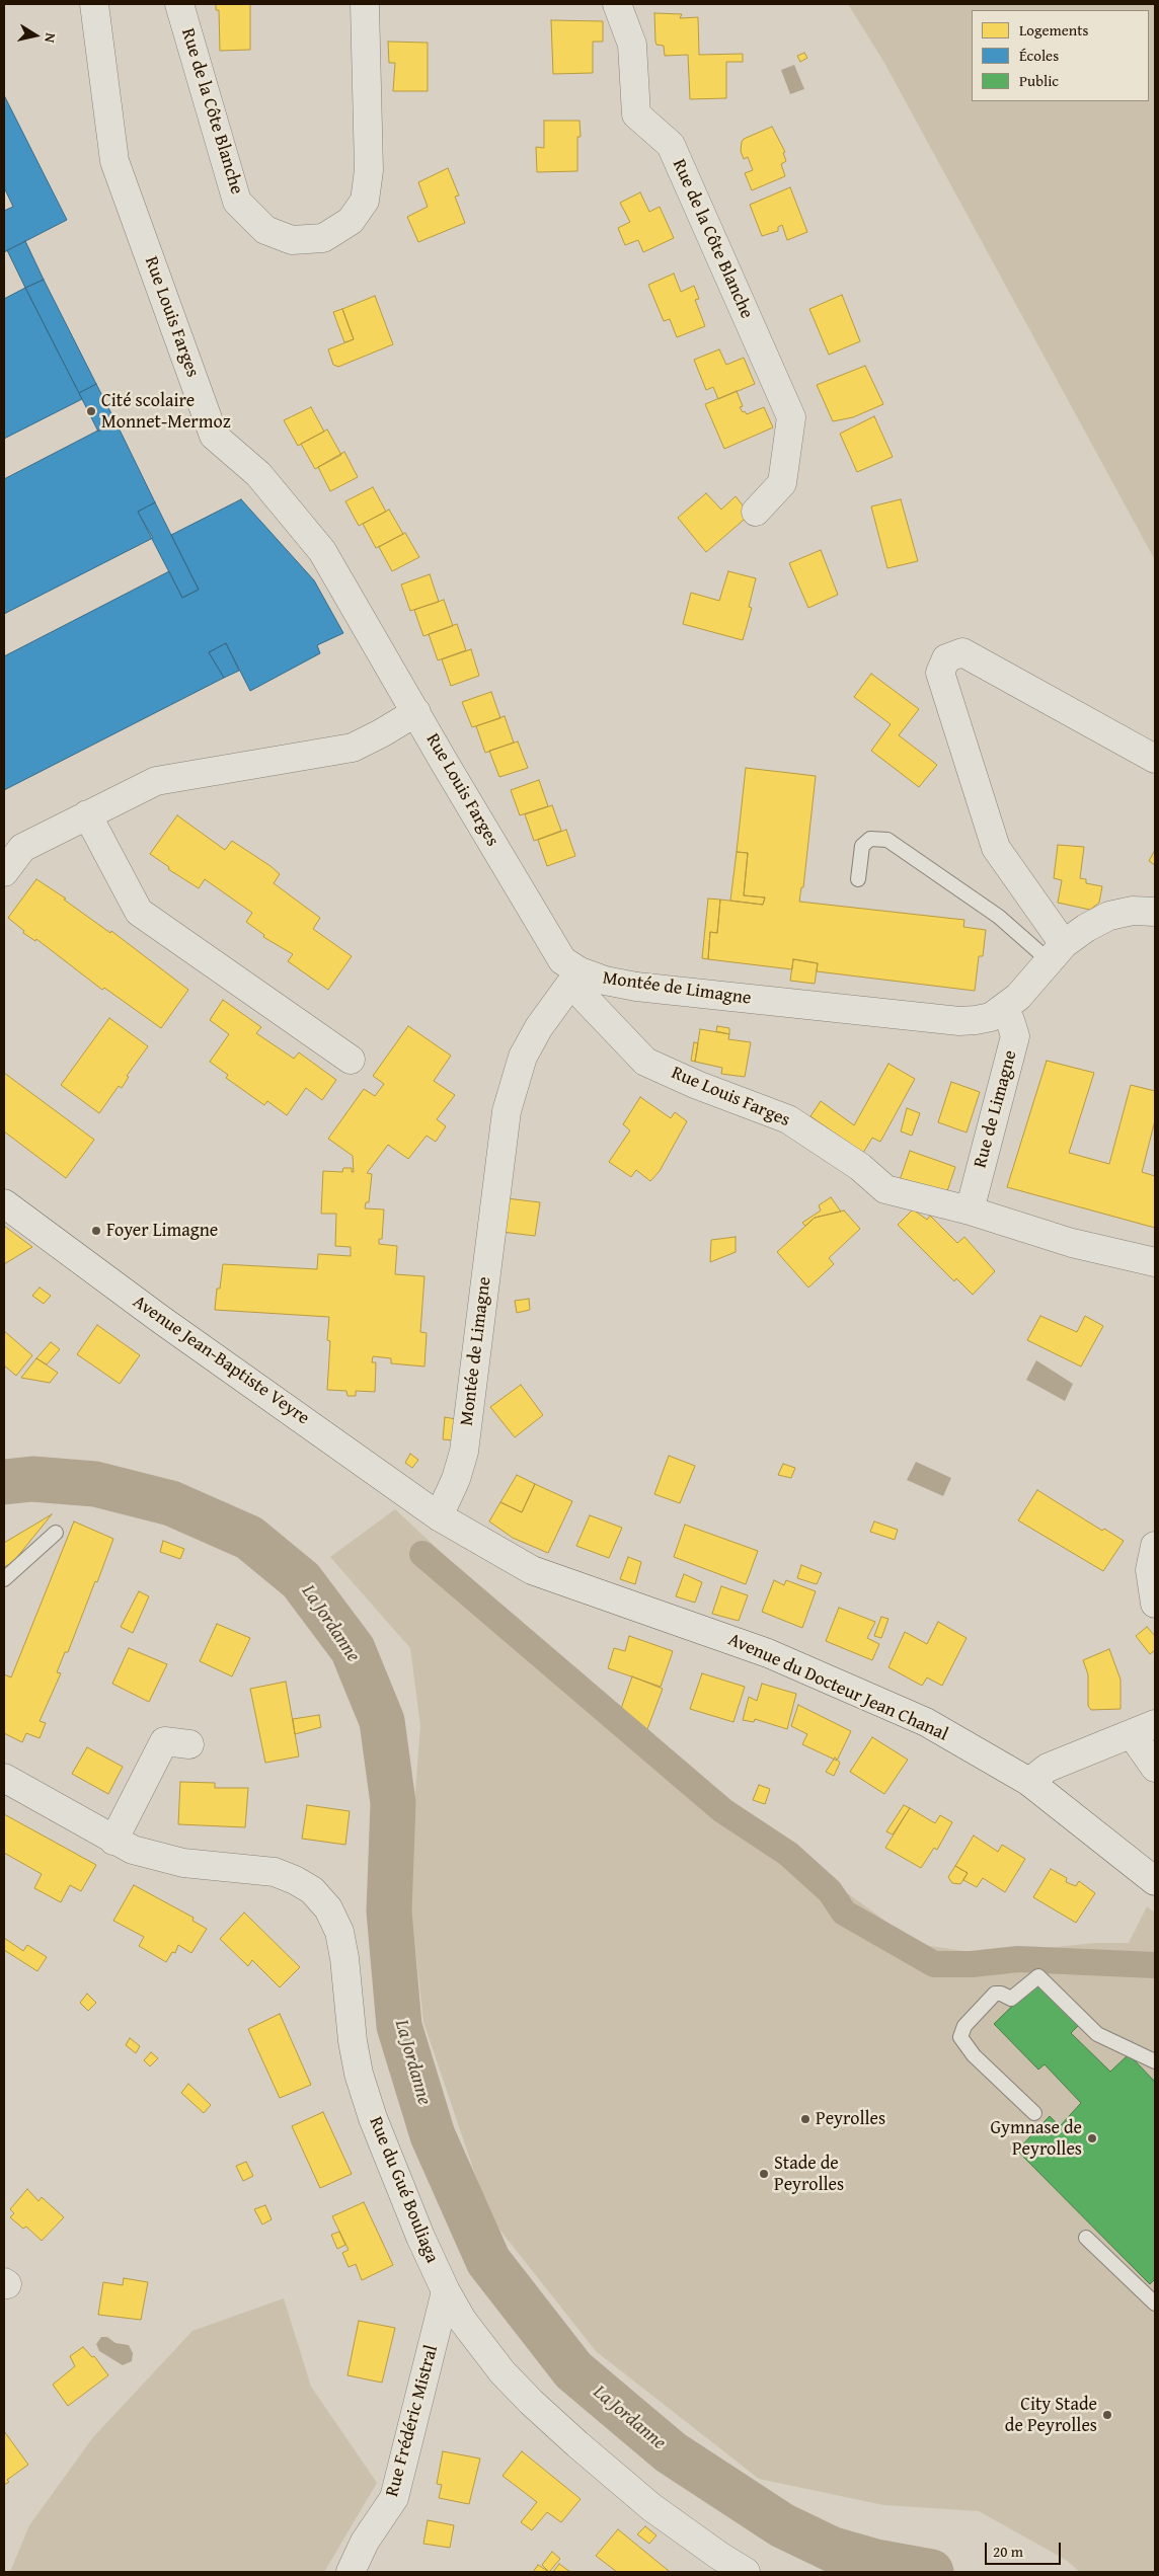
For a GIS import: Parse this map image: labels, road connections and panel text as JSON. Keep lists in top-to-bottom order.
{
  "streets": {
    "street": [
      "Rue de la Côte Blanche",
      "Rue Louis Farges",
      "Montée de Limagne",
      "Rue de Limagne",
      "Avenue Jean-Baptiste Veyre",
      "Avenue du Docteur Jean Chanal",
      "Rue du Gué Bouliaga",
      "Rue Frédéric Mistral"
    ]
  },
  "crossings": [
    ["Rue Louis Farges", "Montée de Limagne"],
    ["Rue Louis Farges", "Rue de Limagne"],
    ["Montée de Limagne", "Rue de Limagne"],
    ["Montée de Limagne", "Avenue Jean-Baptiste Veyre"],
    ["Montée de Limagne", "Avenue du Docteur Jean Chanal"],
    ["Avenue Jean-Baptiste Veyre", "Avenue du Docteur Jean Chanal"],
    ["Rue du Gué Bouliaga", "Rue Frédéric Mistral"]
  ],
  "water": ["La Jordanne"],
  "places": [
    "Cité scolaire Monnet-Mermoz",
    "Foyer Limagne",
    "Peyrolles",
    "Gymnase de Peyrolles",
    "Stade de Peyrolles",
    "City Stade de Peyrolles"
  ],
  "legend": ["Logements", "Écoles", "Public"],
  "scale_bar": "20 m",
  "north": "right"
}
